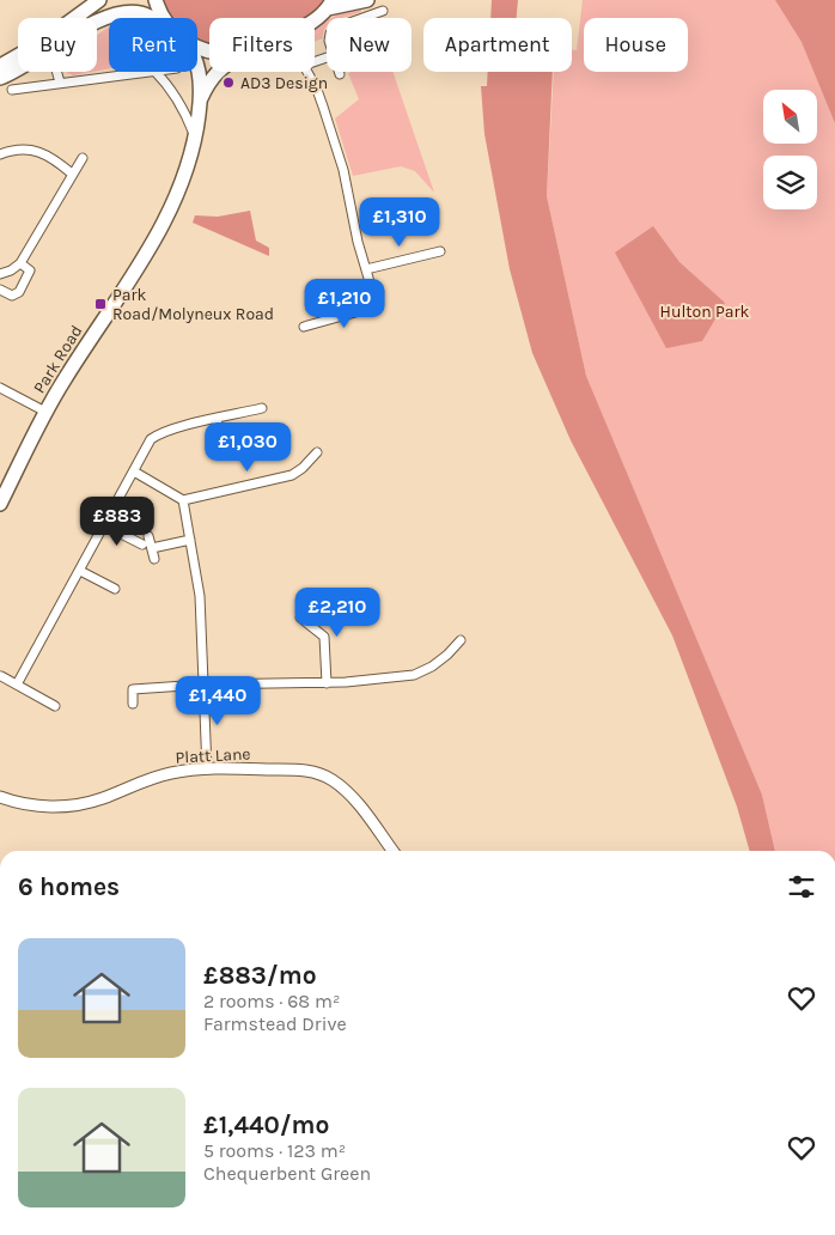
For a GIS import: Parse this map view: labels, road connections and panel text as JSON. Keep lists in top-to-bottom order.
{
  "streets": {
    "main road": ["Park Road"],
    "street": ["Platt Lane"]
  },
  "parks": ["Hulton Park"],
  "places": {
    "other": ["AD3 Design"],
    "transit": ["Park Road/Molyneux Road"]
  },
  "north": "top left",
  "page": {
    "chip": [
      "Buy",
      "Rent",
      "Filters",
      "New",
      "Apartment",
      "House"
    ],
    "price": [
      "£1,310",
      "£1,210",
      "£1,030",
      "£883",
      "£2,210",
      "£1,440"
    ],
    "heading": "6 homes",
    "list": [
      {
        "name": "£883/mo",
        "note": "2 rooms · 68 m² · Farmstead Drive"
      },
      {
        "name": "£1,440/mo",
        "note": "5 rooms · 123 m² · Chequerbent Green"
      }
    ]
  }
}
